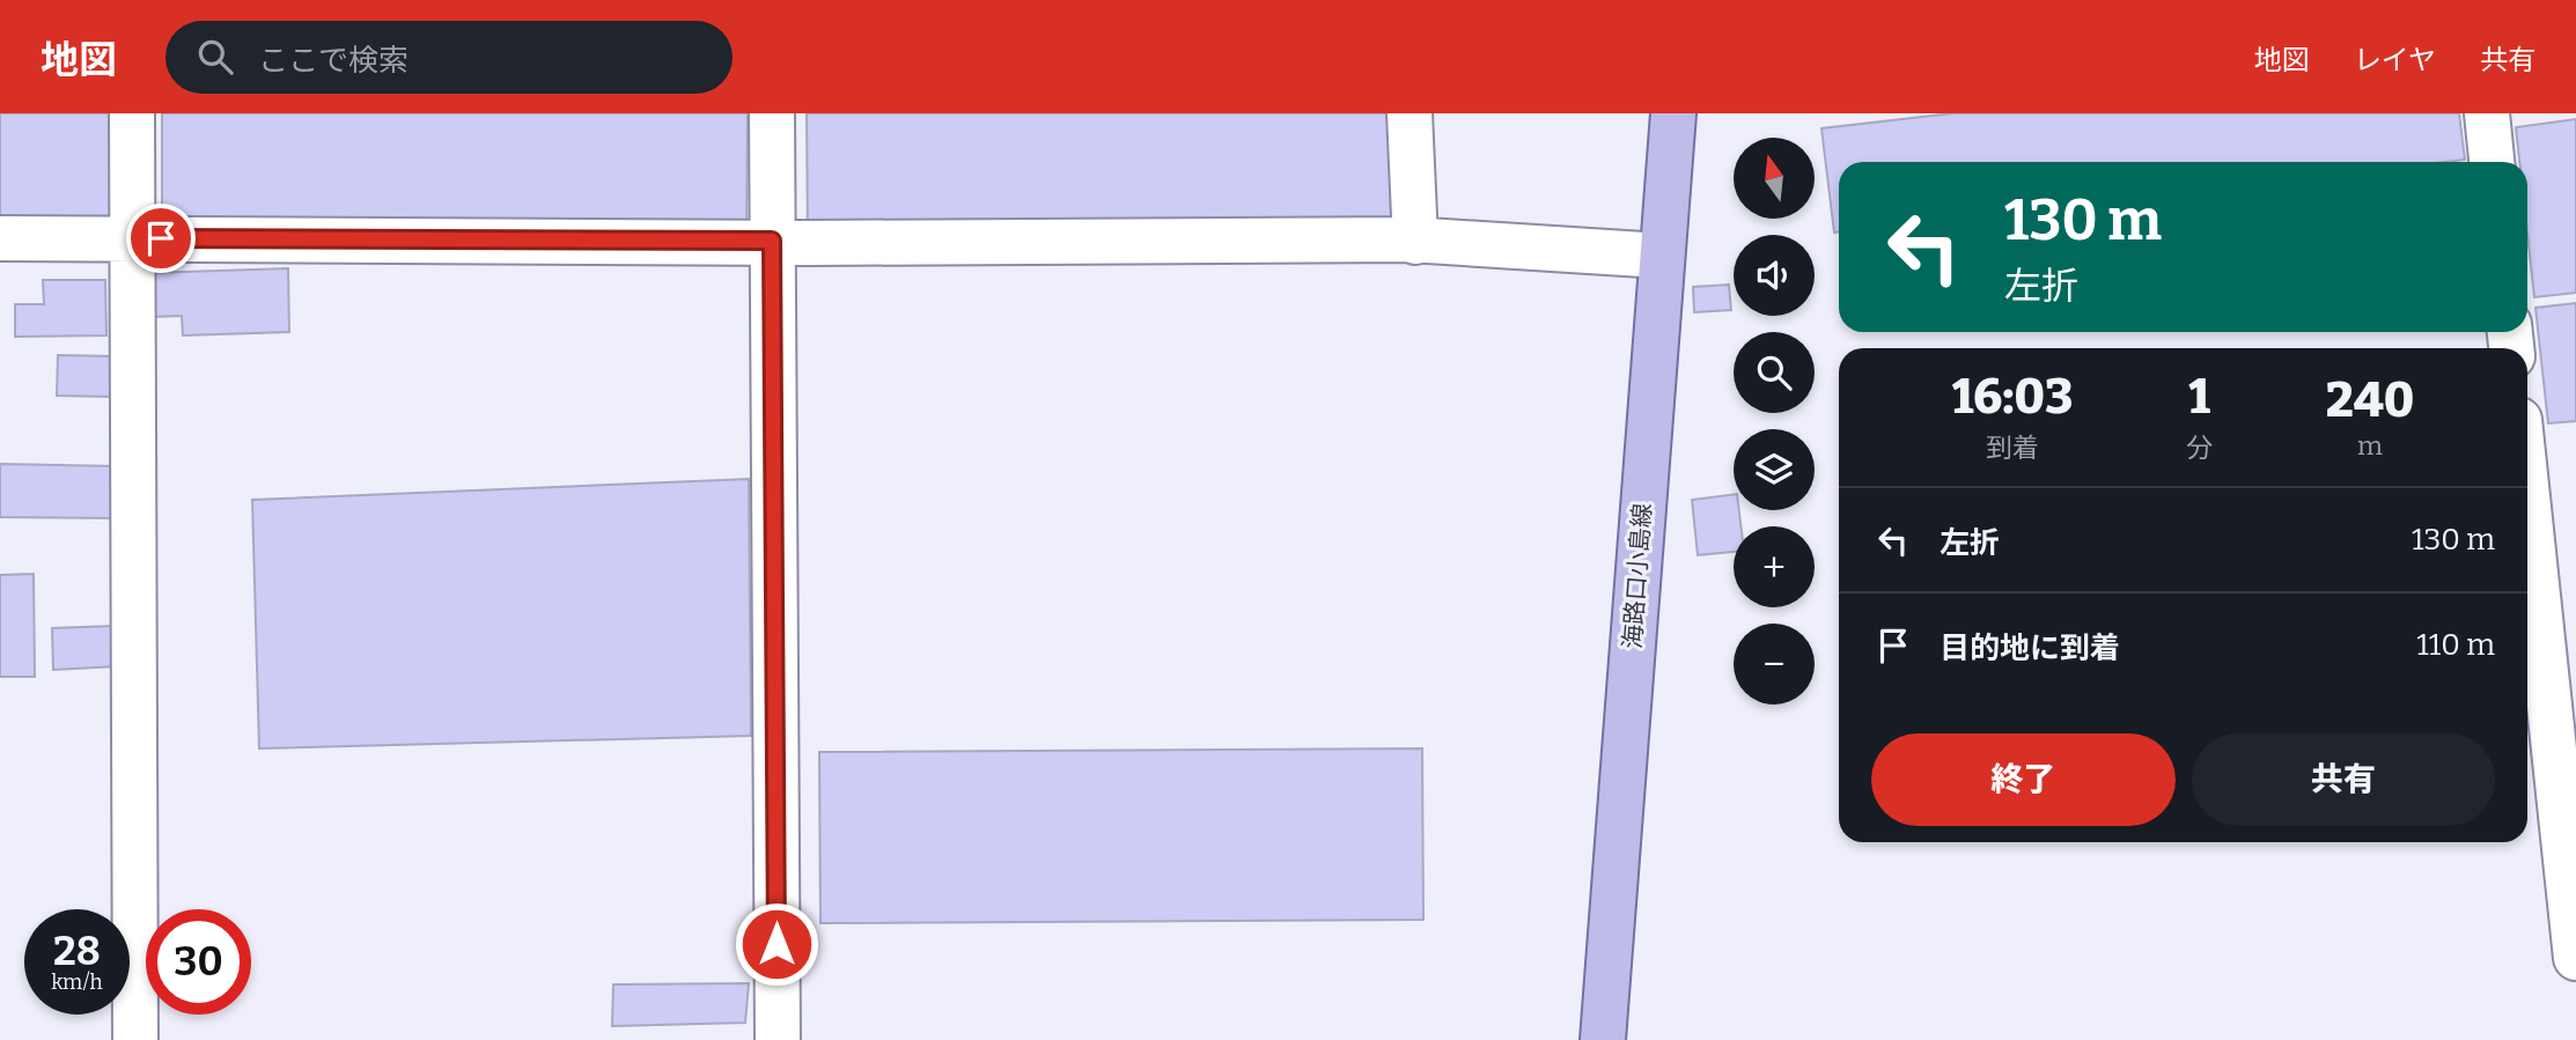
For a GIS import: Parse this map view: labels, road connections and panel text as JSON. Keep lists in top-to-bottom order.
{
  "streets": {
    "main road": ["海路口小島線"]
  },
  "north": "top",
  "page": {
    "header": "地図",
    "search": "ここで検索",
    "nav": ["地図", "レイヤ", "共有"],
    "map_buttons": ["+", "−"],
    "turn": ["130 m", "左折"],
    "eta": [
      "16:03",
      "到着",
      "1",
      "分",
      "240",
      "m"
    ],
    "list": [
      {
        "name": "左折",
        "value": "130 m"
      },
      {
        "name": "目的地に到着",
        "value": "110 m"
      }
    ],
    "buttons": ["終了", "共有"],
    "speed": "28 km/h",
    "limit": "30"
  }
}
